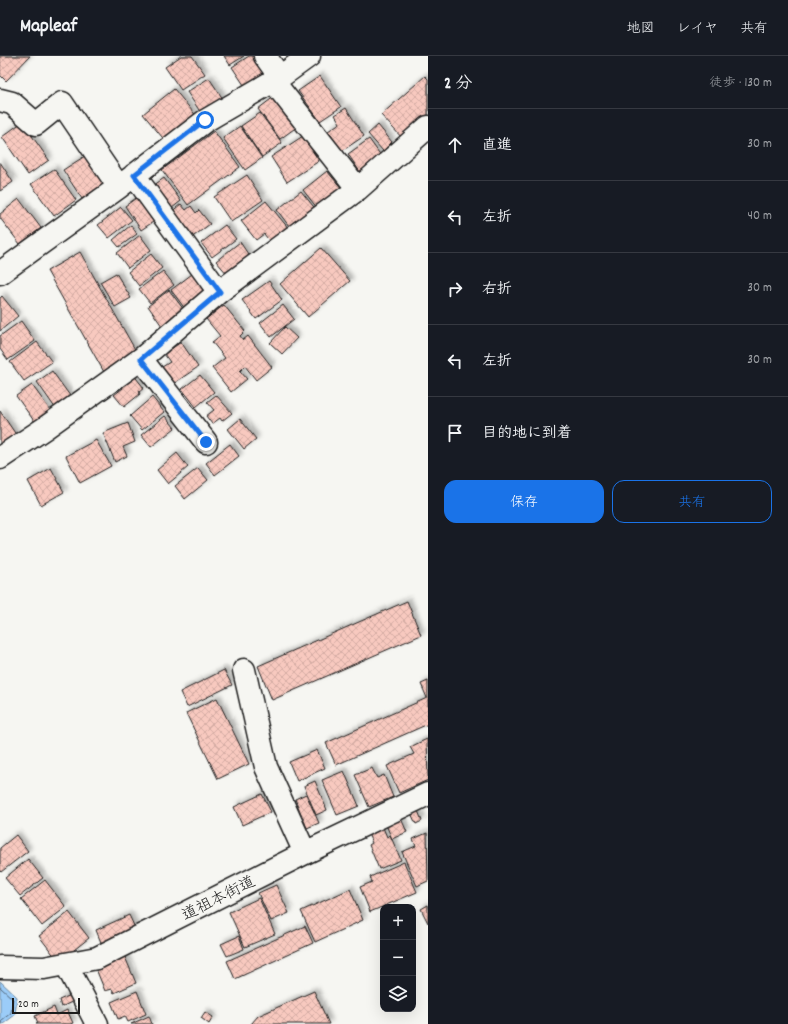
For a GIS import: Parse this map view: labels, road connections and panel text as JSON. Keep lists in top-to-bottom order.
{
  "streets": {
    "street": ["道祖本街道"]
  },
  "scale_bar": "20 m",
  "page": {
    "header": "Mapleaf",
    "nav": ["地図", "レイヤ", "共有"],
    "heading": ["2 分", "徒歩 · 130 m"],
    "list": [
      ["直進", "30 m"],
      ["左折", "40 m"],
      ["右折", "30 m"],
      ["左折", "30 m"],
      "目的地に到着"
    ],
    "buttons": ["保存", "共有"],
    "map_buttons": ["+", "−"],
    "scale": "20 m"
  }
}
